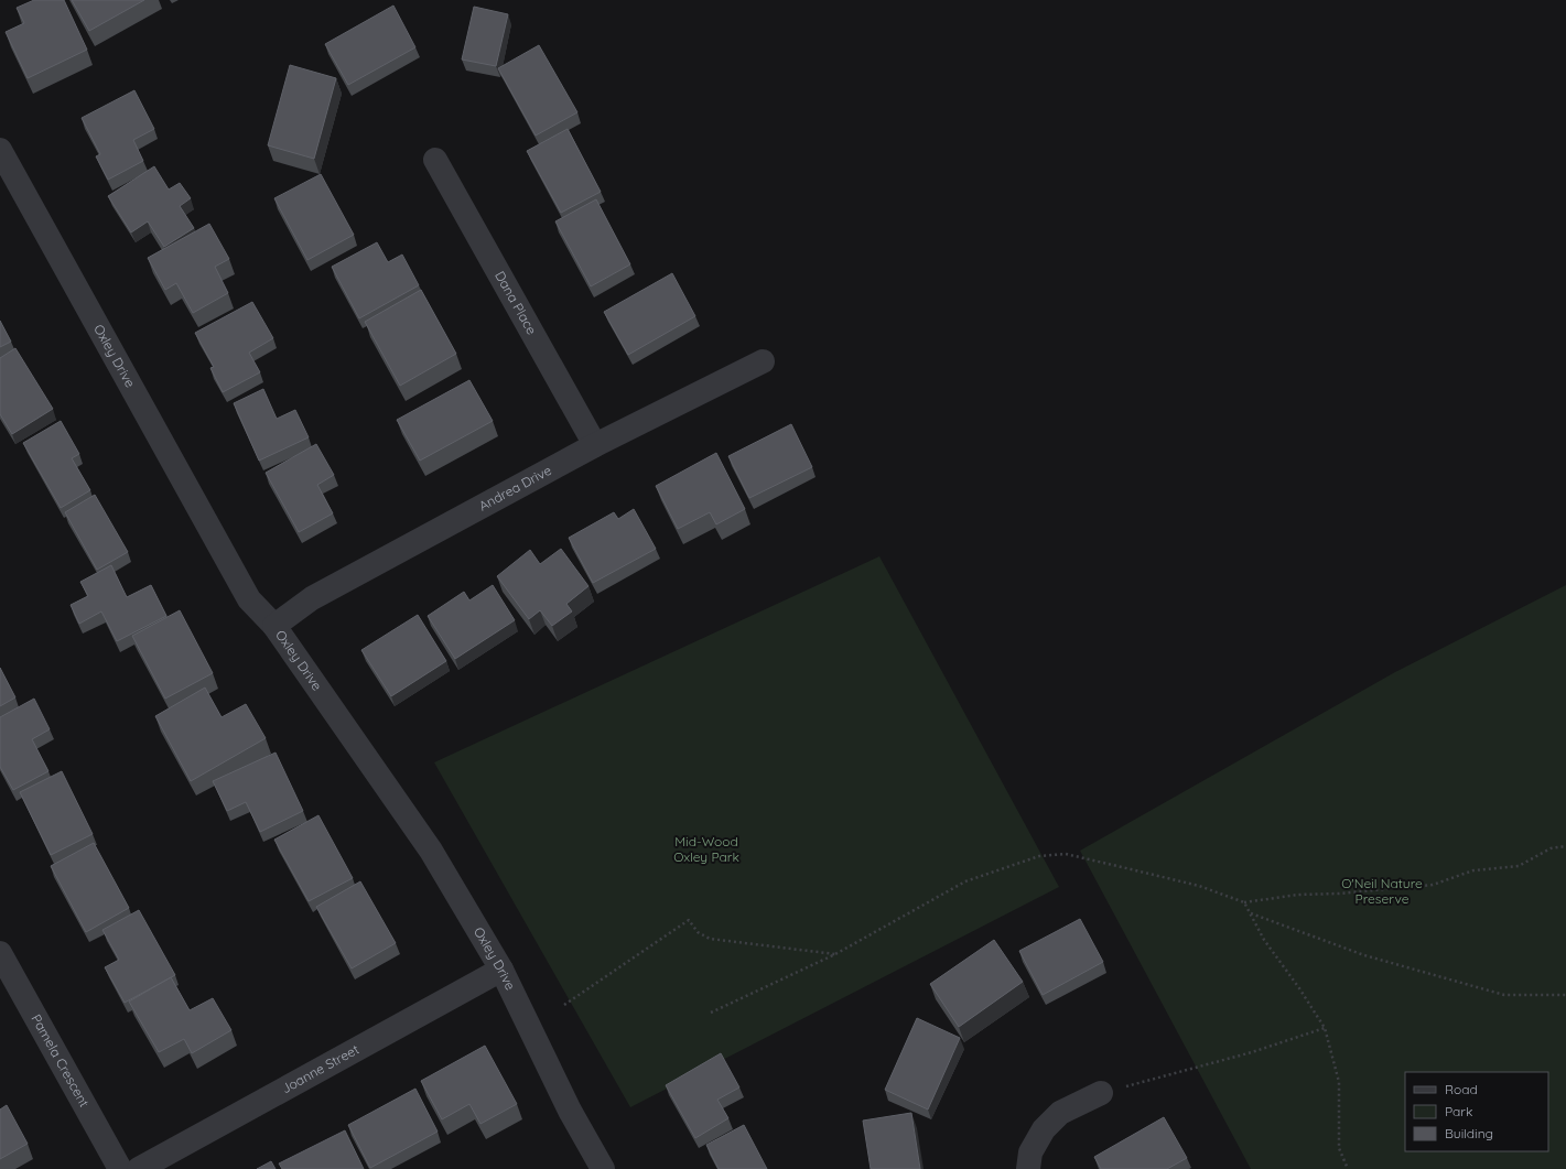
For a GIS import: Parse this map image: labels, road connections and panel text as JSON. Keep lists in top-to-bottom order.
{
  "streets": {
    "street": [
      "Dana Place",
      "Oxley Drive",
      "Andrea Drive",
      "Pamela Crescent",
      "Joanne Street"
    ]
  },
  "crossings": [
    ["Dana Place", "Andrea Drive"],
    ["Oxley Drive", "Andrea Drive"],
    ["Oxley Drive", "Joanne Street"]
  ],
  "parks": ["Mid-Wood Oxley Park", "O'Neil Nature Preserve"],
  "legend": ["Road", "Park", "Building"]
}
